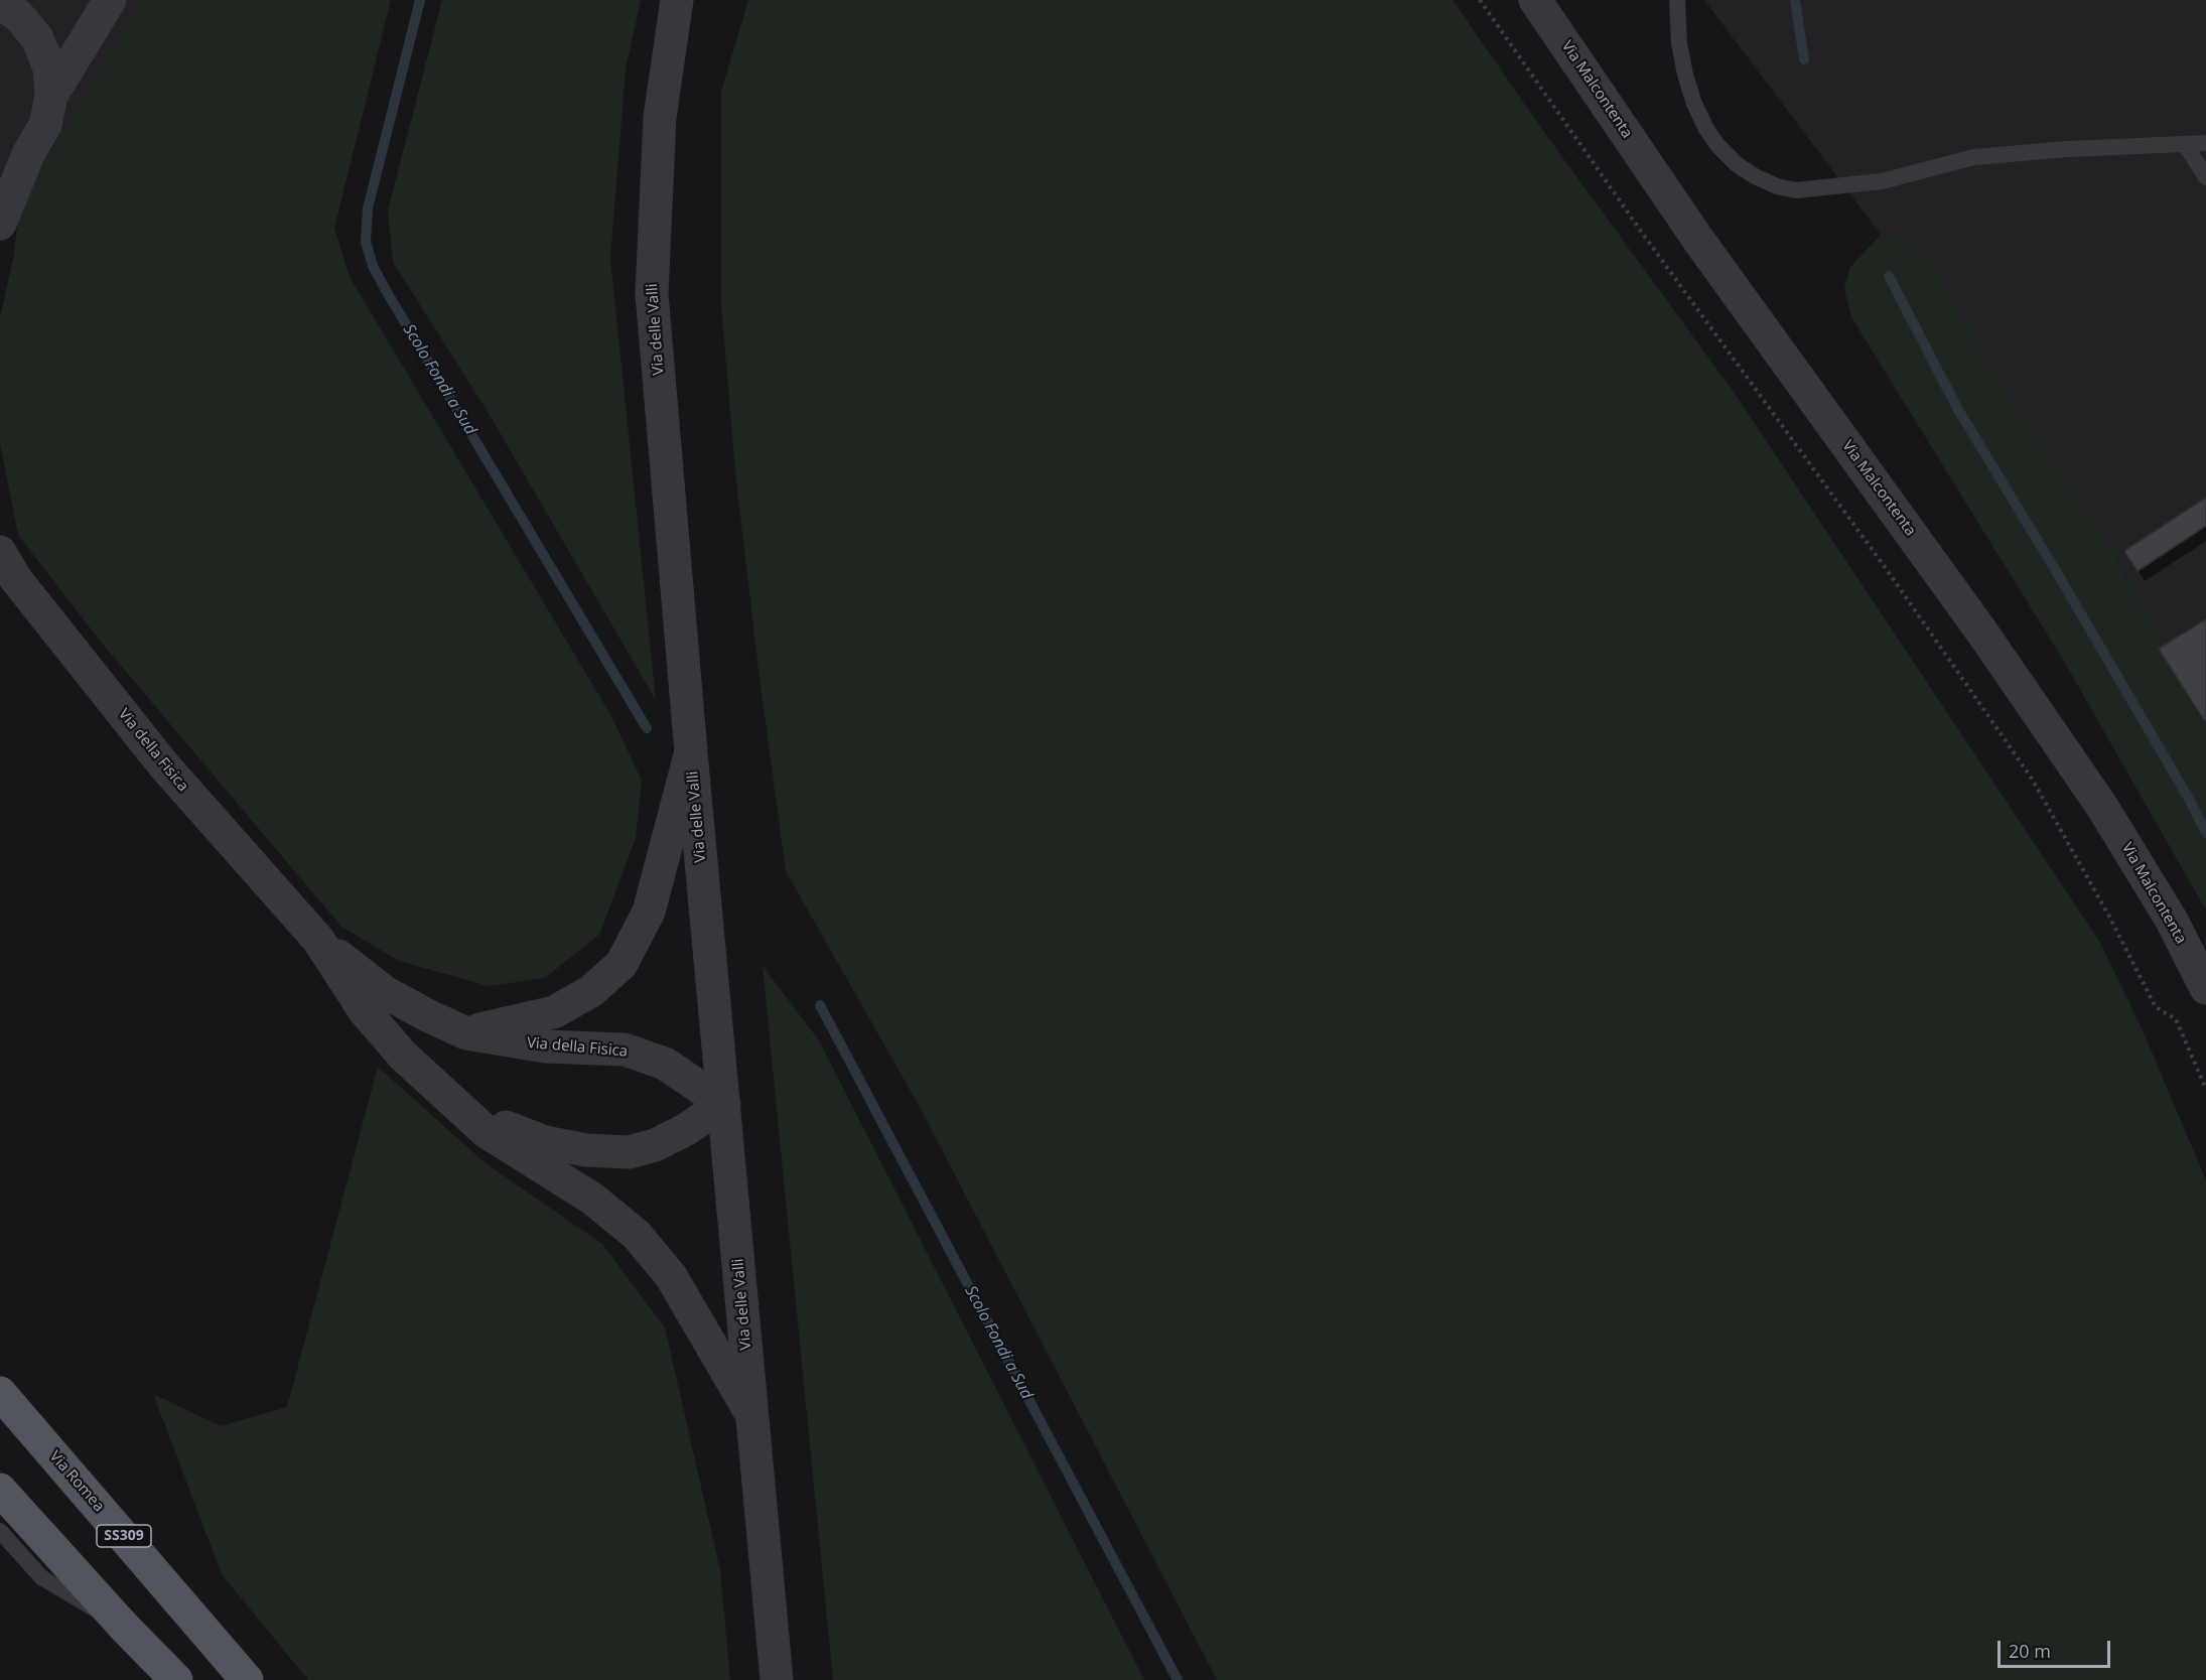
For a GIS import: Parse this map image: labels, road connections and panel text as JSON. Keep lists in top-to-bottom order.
{
  "streets": {
    "main road": ["Via Romea", "SS309"],
    "street": ["Via Malcontenta", "Via delle Valli", "Via della Fisica"]
  },
  "crossings": [
    ["Via delle Valli", "Via della Fisica"]
  ],
  "water": ["Scolo Fondi a Sud"],
  "scale_bar": "20 m"
}
